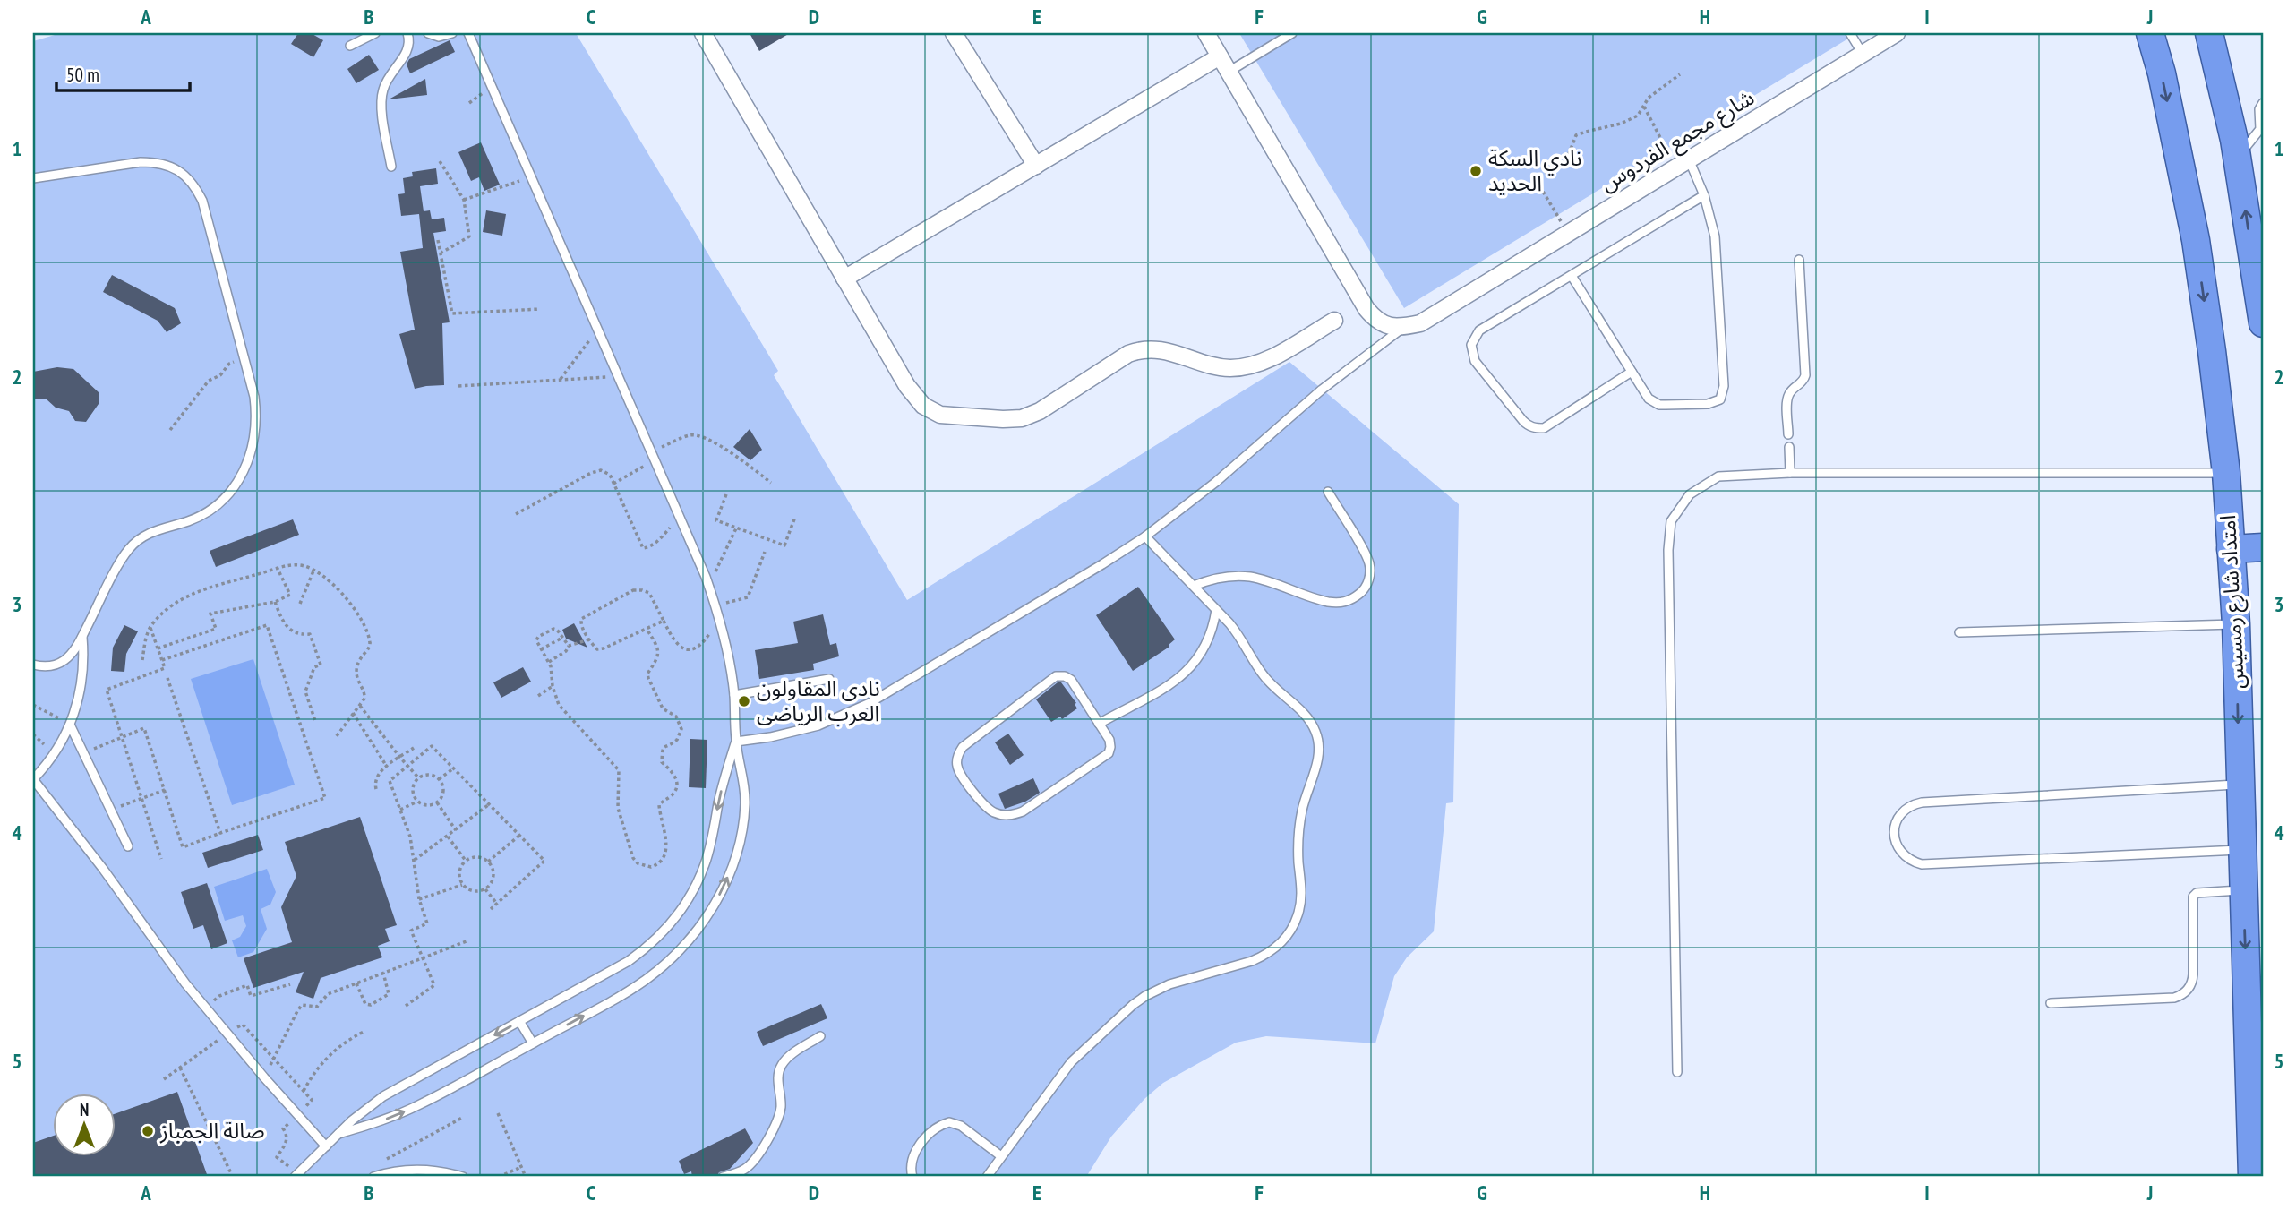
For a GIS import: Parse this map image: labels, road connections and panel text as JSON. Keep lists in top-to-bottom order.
{
  "streets": {
    "highway": ["امتداد شارع رمسيس"],
    "street": ["شارع مجمع الفردوس"]
  },
  "places": ["نادي السكة الحديد", "نادى المقاولون العرب الرياضى", "صالة الجمباز"],
  "scale_bar": "50 m",
  "north": "top",
  "grid": {
    "columns": [
      "A",
      "B",
      "C",
      "D",
      "E",
      "F",
      "G",
      "H",
      "I",
      "J"
    ],
    "rows": [
      "1",
      "2",
      "3",
      "4",
      "5"
    ]
  }
}
